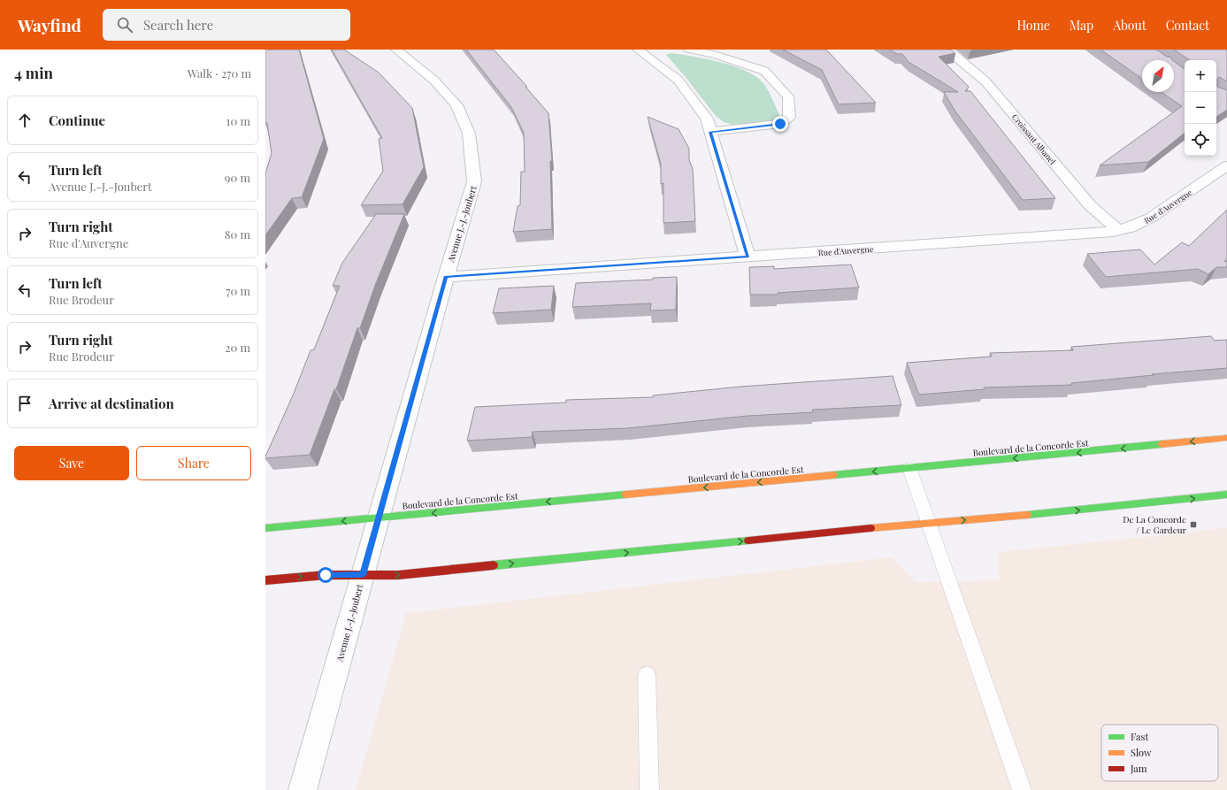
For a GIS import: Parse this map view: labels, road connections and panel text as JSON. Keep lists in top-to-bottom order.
{
  "streets": {
    "street": [
      "Croissant Albanel",
      "Rue d'Auvergne",
      "Avenue J.-J.-Joubert",
      "Boulevard de la Concorde Est"
    ]
  },
  "crossings": [
    ["Croissant Albanel", "Rue d'Auvergne"],
    ["Rue d'Auvergne", "Avenue J.-J.-Joubert"],
    ["Avenue J.-J.-Joubert", "Boulevard de la Concorde Est"]
  ],
  "places": {
    "transit": ["De La Concorde / Le Gardeur"]
  },
  "legend": ["Fast", "Slow", "Jam"],
  "north": "top right",
  "page": {
    "header": "Wayfind",
    "search": "Search here",
    "nav": [
      "Home",
      "Map",
      "About",
      "Contact"
    ],
    "heading": ["4 min", "Walk · 270 m"],
    "map_buttons": ["+", "−"],
    "list": [
      ["Continue", "10 m"],
      ["Turn left", "Avenue J.-J.-Joubert", "90 m"],
      ["Turn right", "Rue d'Auvergne", "80 m"],
      ["Turn left", "Rue Brodeur", "70 m"],
      ["Turn right", "Rue Brodeur", "20 m"],
      "Arrive at destination"
    ],
    "buttons": ["Save", "Share"]
  }
}
